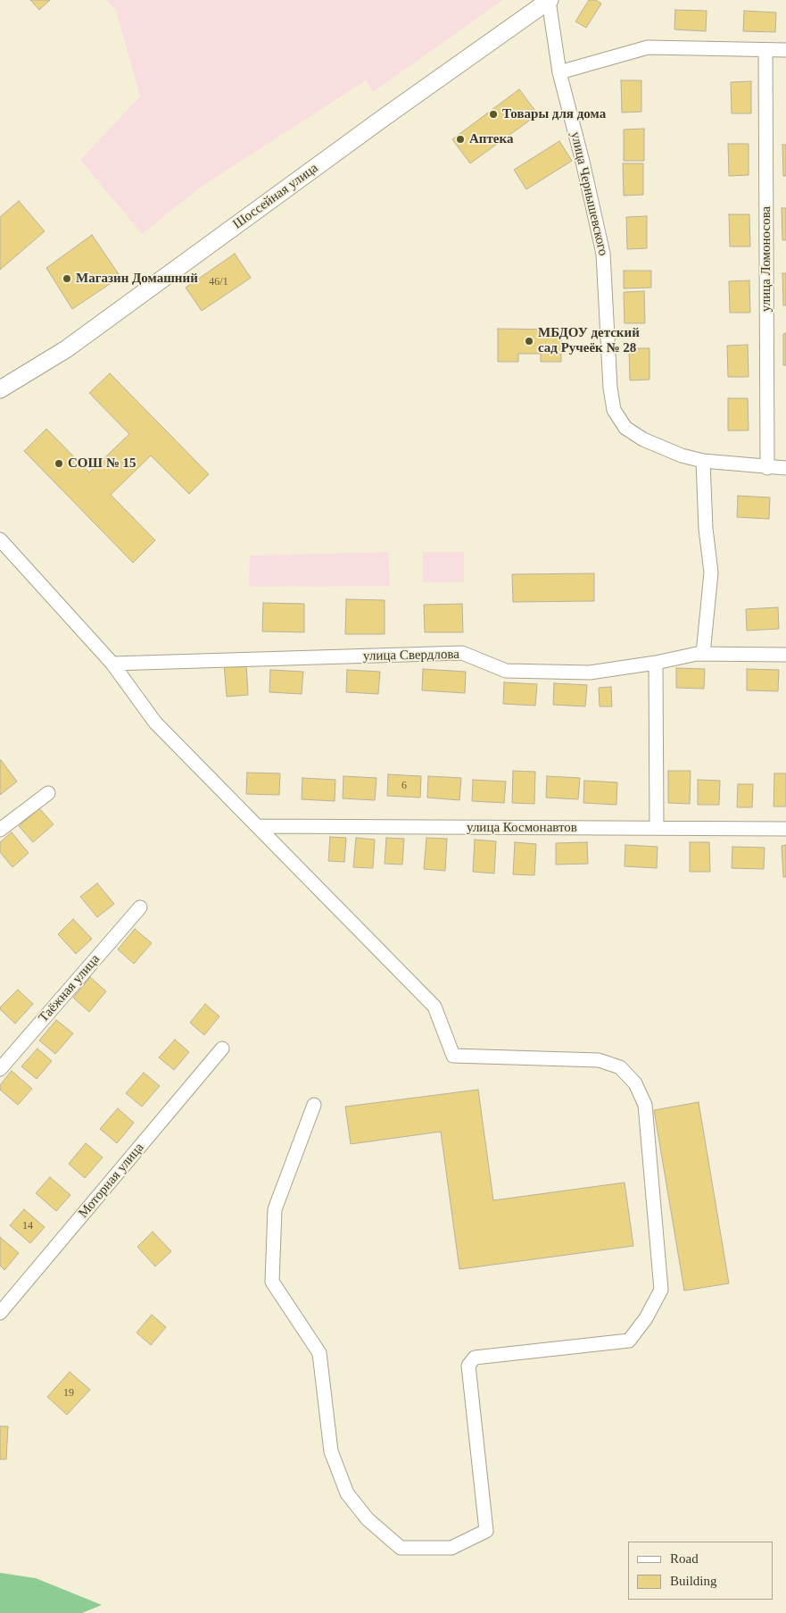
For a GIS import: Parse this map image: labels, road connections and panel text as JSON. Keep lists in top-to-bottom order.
{
  "streets": {
    "street": [
      "улица Чернышевского",
      "Шоссейная улица",
      "улица Ломоносова",
      "улица Свердлова",
      "улица Космонавтов",
      "Таёжная улица",
      "Моторная улица"
    ]
  },
  "crossings": [
    ["улица Чернышевского", "Шоссейная улица"],
    ["улица Чернышевского", "улица Ломоносова"]
  ],
  "places": [
    "Товары для дома",
    "Аптека",
    "Магазин Домашний",
    "МБДОУ детский сад Ручеёк № 28",
    "СОШ № 15"
  ],
  "house_numbers": [
    "46/1",
    "6",
    "14",
    "19"
  ],
  "legend": ["Road", "Building"]
}
